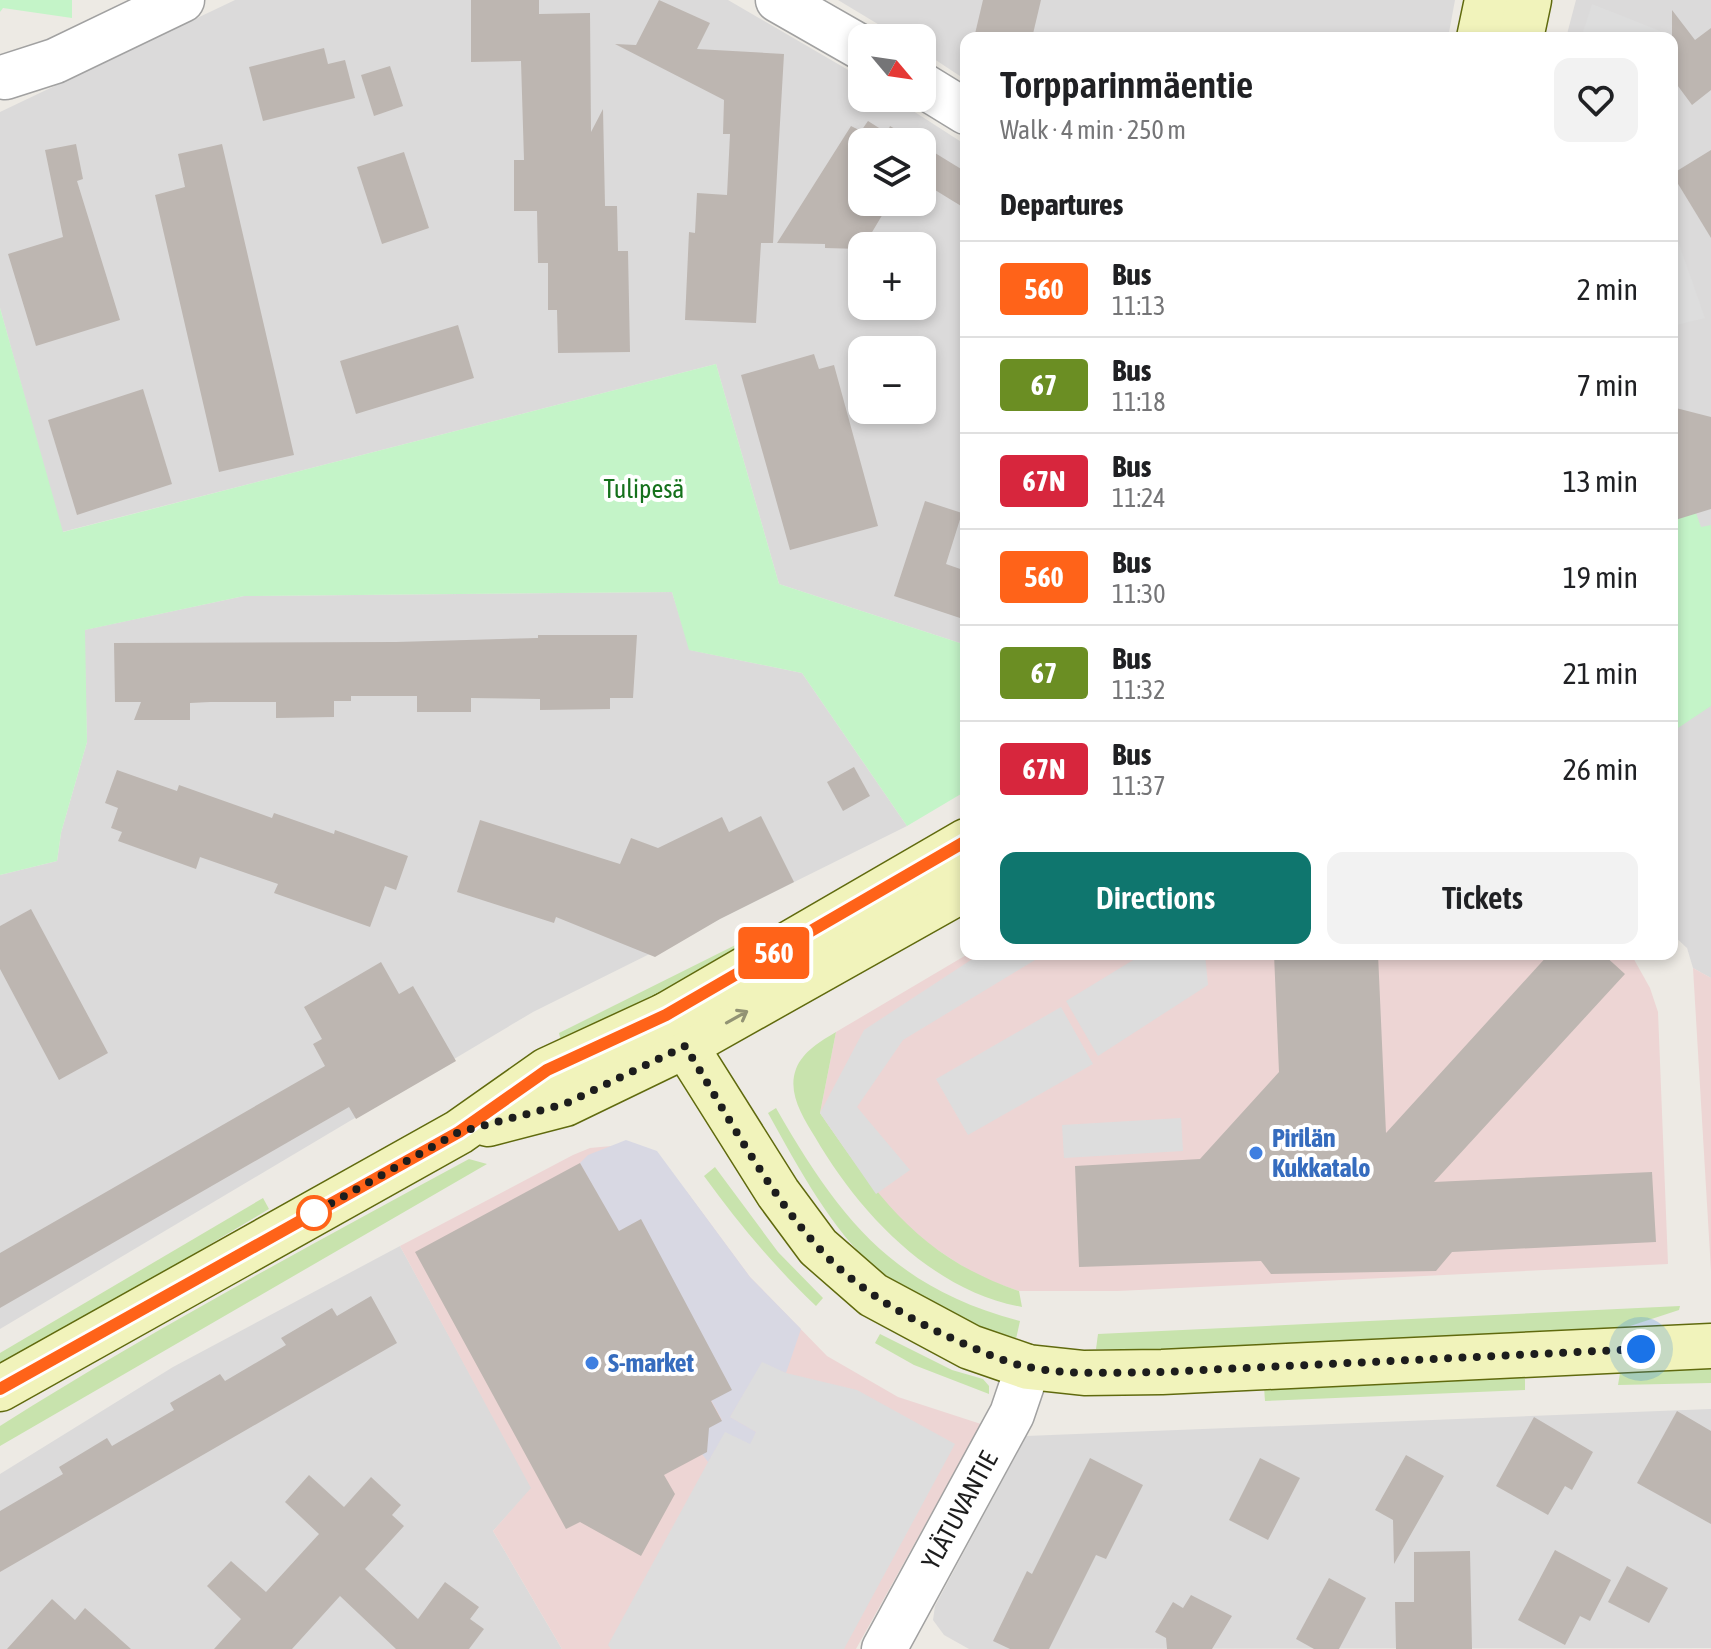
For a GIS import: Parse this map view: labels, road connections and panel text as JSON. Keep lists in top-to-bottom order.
{
  "streets": {
    "street": ["YLÄTUVANTIE"]
  },
  "parks": ["Tulipesä"],
  "places": ["Pirilän Kukkatalo", "S-market"],
  "lines": ["bus line 560"],
  "north": "bottom right",
  "page": {
    "on_map": "560",
    "map_buttons": ["+", "−"],
    "heading": [
      ["Torpparinmäentie", "Walk · 4 min · 250 m"],
      "Departures"
    ],
    "list": [
      {
        "mark": "560",
        "name": "Bus",
        "note": "11:13",
        "value": "2 min"
      },
      {
        "mark": "67",
        "name": "Bus",
        "note": "11:18",
        "value": "7 min"
      },
      {
        "mark": "67N",
        "name": "Bus",
        "note": "11:24",
        "value": "13 min"
      },
      {
        "mark": "560",
        "name": "Bus",
        "note": "11:30",
        "value": "19 min"
      },
      {
        "mark": "67",
        "name": "Bus",
        "note": "11:32",
        "value": "21 min"
      },
      {
        "mark": "67N",
        "name": "Bus",
        "note": "11:37",
        "value": "26 min"
      }
    ],
    "buttons": ["Directions", "Tickets"]
  }
}
